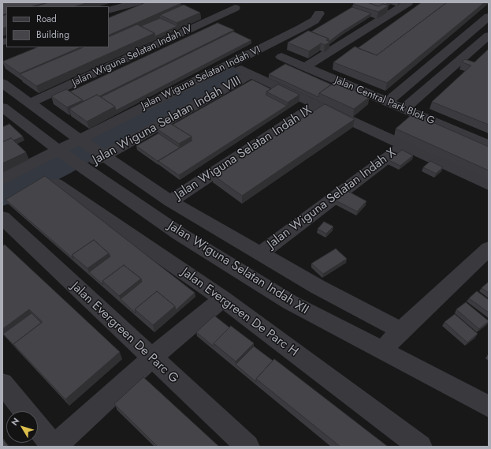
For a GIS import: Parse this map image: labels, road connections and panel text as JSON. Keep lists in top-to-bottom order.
{
  "streets": {
    "street": [
      "Jalan Wiguna Selatan Indah IV",
      "Jalan Wiguna Selatan Indah VI",
      "Jalan Central Park Blok G",
      "Jalan Wiguna Selatan Indah VIII",
      "Jalan Wiguna Selatan Indah IX",
      "Jalan Wiguna Selatan Indah X",
      "Jalan Wiguna Selatan Indah XII",
      "Jalan Evergreen De Parc H",
      "Jalan Evergreen De Parc G"
    ]
  },
  "crossings": [
    ["Jalan Wiguna Selatan Indah IV", "Jalan Wiguna Selatan Indah XII"],
    ["Jalan Wiguna Selatan Indah VI", "Jalan Wiguna Selatan Indah VIII"],
    ["Jalan Wiguna Selatan Indah VI", "Jalan Wiguna Selatan Indah XII"],
    ["Jalan Wiguna Selatan Indah VIII", "Jalan Wiguna Selatan Indah IX"],
    ["Jalan Wiguna Selatan Indah VIII", "Jalan Wiguna Selatan Indah X"],
    ["Jalan Wiguna Selatan Indah VIII", "Jalan Wiguna Selatan Indah XII"],
    ["Jalan Wiguna Selatan Indah IX", "Jalan Wiguna Selatan Indah XII"],
    ["Jalan Wiguna Selatan Indah X", "Jalan Wiguna Selatan Indah XII"]
  ],
  "legend": ["Road", "Building"],
  "north": "top left"
}
